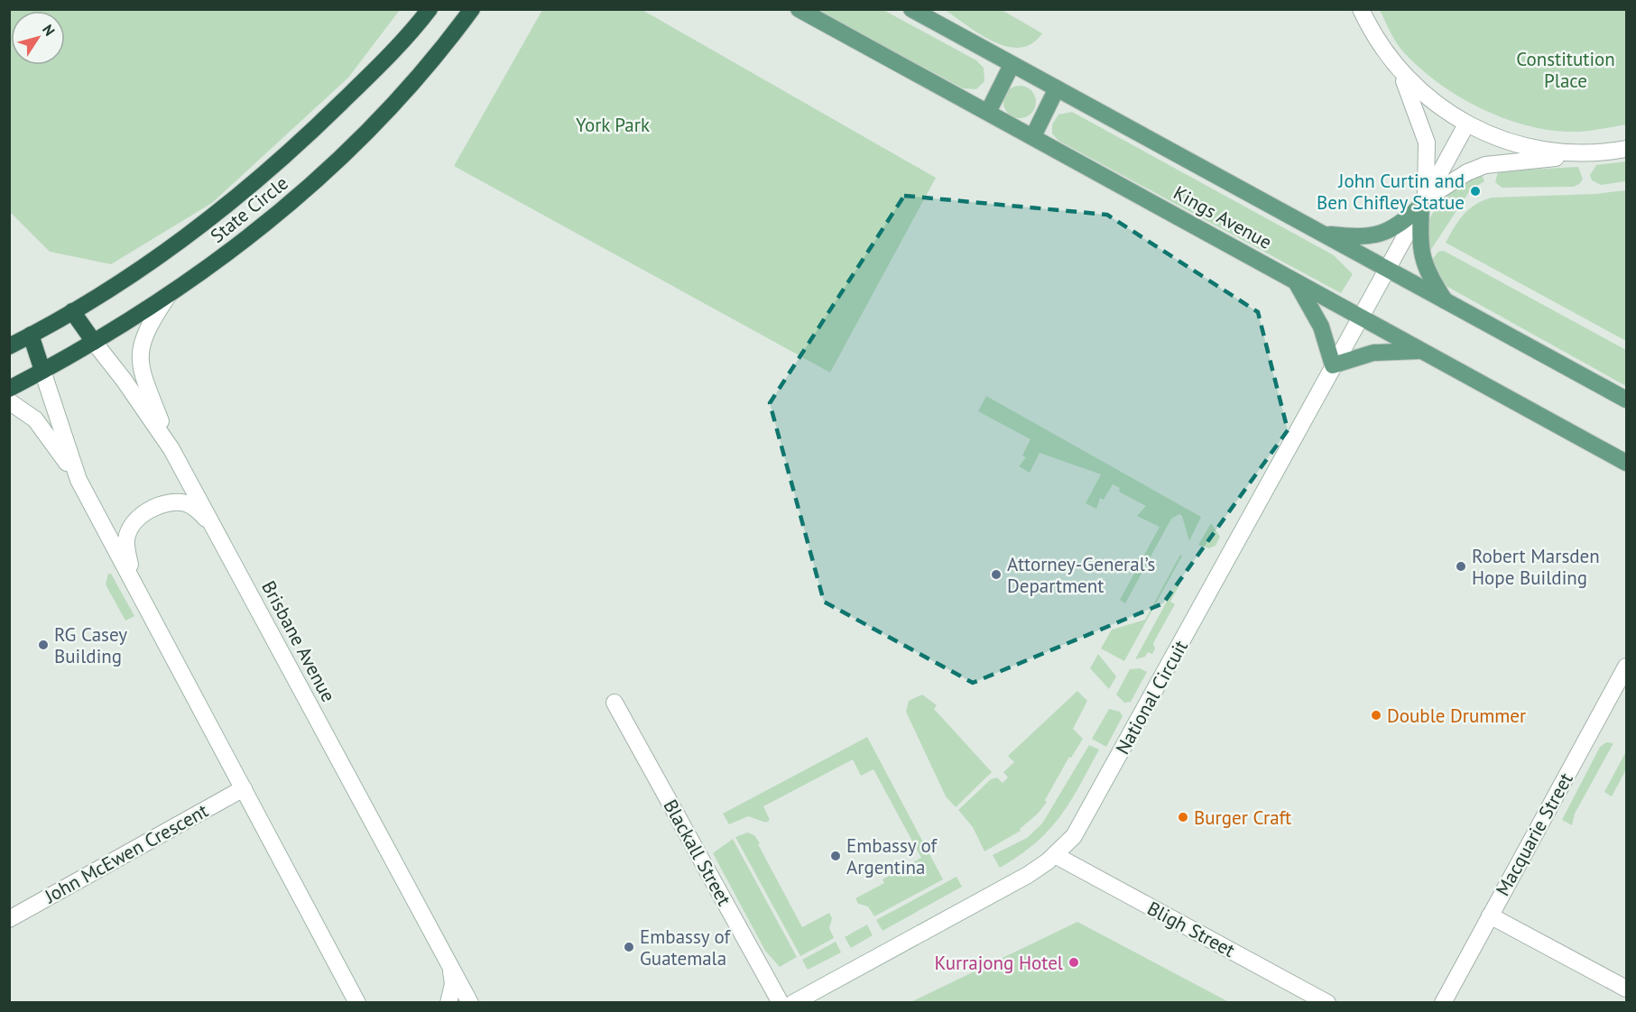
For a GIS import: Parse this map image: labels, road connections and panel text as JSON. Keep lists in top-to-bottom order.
{
  "streets": {
    "highway": ["State Circle", "Brisbane Avenue"],
    "main road": ["Kings Avenue"],
    "street": [
      "National Circuit",
      "Macquarie Street",
      "Blackall Street",
      "John McEwen Crescent",
      "Bligh Street"
    ]
  },
  "crossings": [
    ["State Circle", "Brisbane Avenue"],
    ["Kings Avenue", "National Circuit"],
    ["National Circuit", "Bligh Street"]
  ],
  "parks": ["Constitution Place", "York Park"],
  "places": [
    "John Curtin and Ben Chifley Statue",
    "Robert Marsden Hope Building",
    "Attorney-General’s Department",
    "RG Casey Building",
    "Double Drummer",
    "Burger Craft",
    "Embassy of Argentina",
    "Embassy of Guatemala",
    "Kurrajong Hotel"
  ],
  "north": "top right"
}
